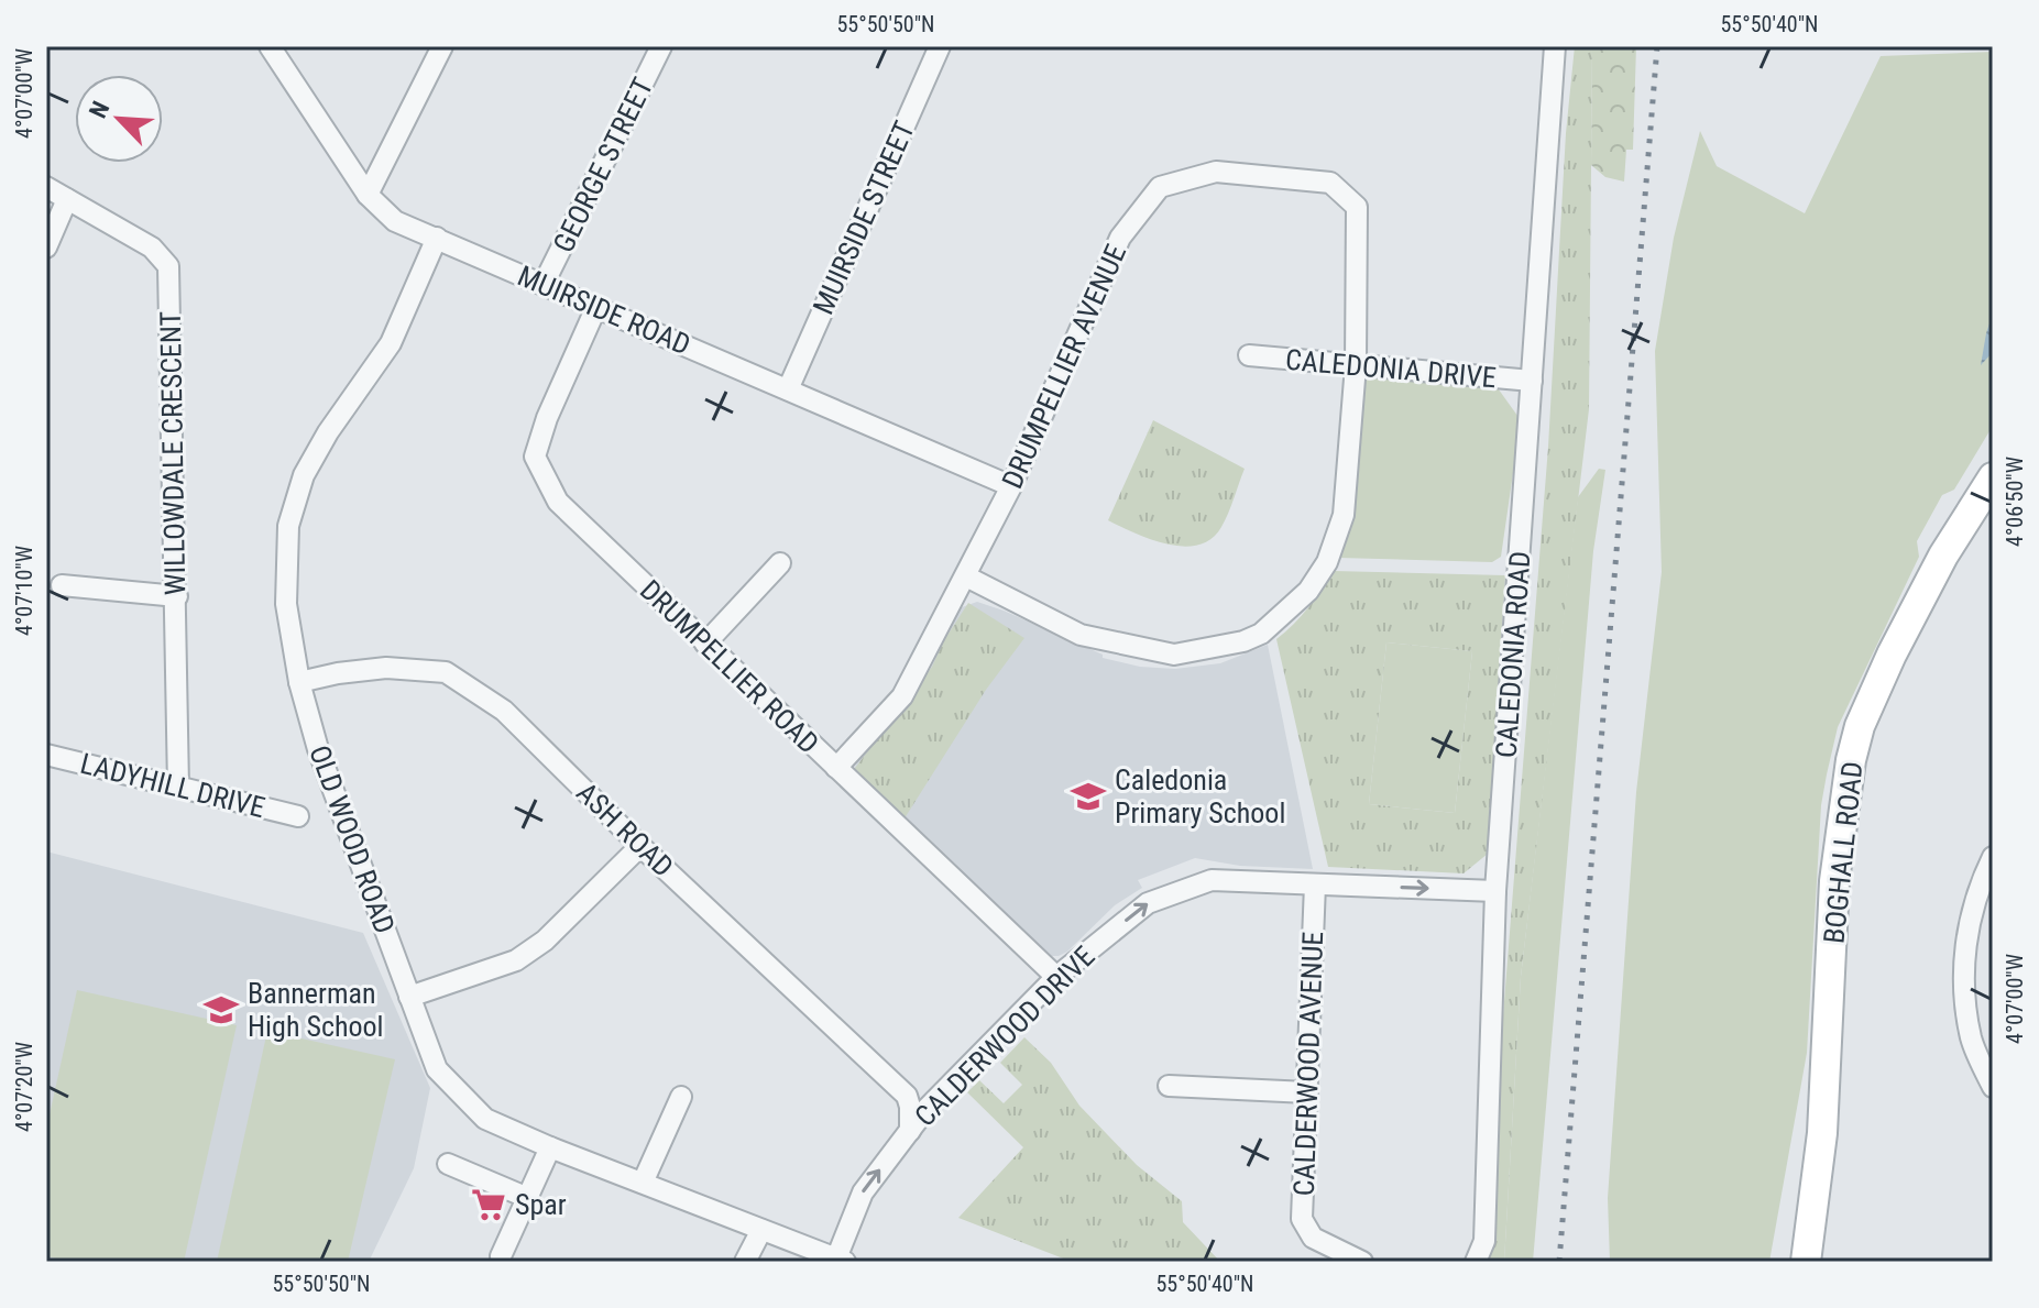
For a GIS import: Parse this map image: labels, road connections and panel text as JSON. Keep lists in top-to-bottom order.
{
  "streets": {
    "street": [
      "GEORGE STREET",
      "MUIRSIDE STREET",
      "MUIRSIDE ROAD",
      "DRUMPELLIER AVENUE",
      "CALEDONIA DRIVE",
      "WILLOWDALE CRESCENT",
      "CALEDONIA ROAD",
      "DRUMPELLIER ROAD",
      "LADYHILL DRIVE",
      "ASH ROAD",
      "OLD WOOD ROAD",
      "BOGHALL ROAD",
      "CALDERWOOD DRIVE",
      "CALDERWOOD AVENUE"
    ]
  },
  "crossings": [
    ["GEORGE STREET", "MUIRSIDE ROAD"],
    ["MUIRSIDE STREET", "MUIRSIDE ROAD"],
    ["MUIRSIDE ROAD", "DRUMPELLIER AVENUE"],
    ["MUIRSIDE ROAD", "DRUMPELLIER ROAD"],
    ["MUIRSIDE ROAD", "OLD WOOD ROAD"],
    ["DRUMPELLIER AVENUE", "CALEDONIA DRIVE"],
    ["DRUMPELLIER AVENUE", "DRUMPELLIER ROAD"],
    ["CALEDONIA DRIVE", "CALEDONIA ROAD"],
    ["WILLOWDALE CRESCENT", "LADYHILL DRIVE"],
    ["CALEDONIA ROAD", "CALDERWOOD DRIVE"],
    ["DRUMPELLIER ROAD", "CALDERWOOD DRIVE"],
    ["ASH ROAD", "OLD WOOD ROAD"],
    ["OLD WOOD ROAD", "CALDERWOOD DRIVE"],
    ["CALDERWOOD DRIVE", "CALDERWOOD AVENUE"]
  ],
  "one_way": ["CALDERWOOD DRIVE"],
  "places": {
    "school or university": ["Caledonia Primary School", "Bannerman High School"],
    "supermarket": ["Spar"]
  },
  "north": "top left",
  "coordinates": [
    "55°50'50\"N",
    "55°50'40\"N",
    "4°07'00\"W",
    "4°06'50\"W",
    "4°07'10\"W",
    "4°07'20\"W"
  ]
}
